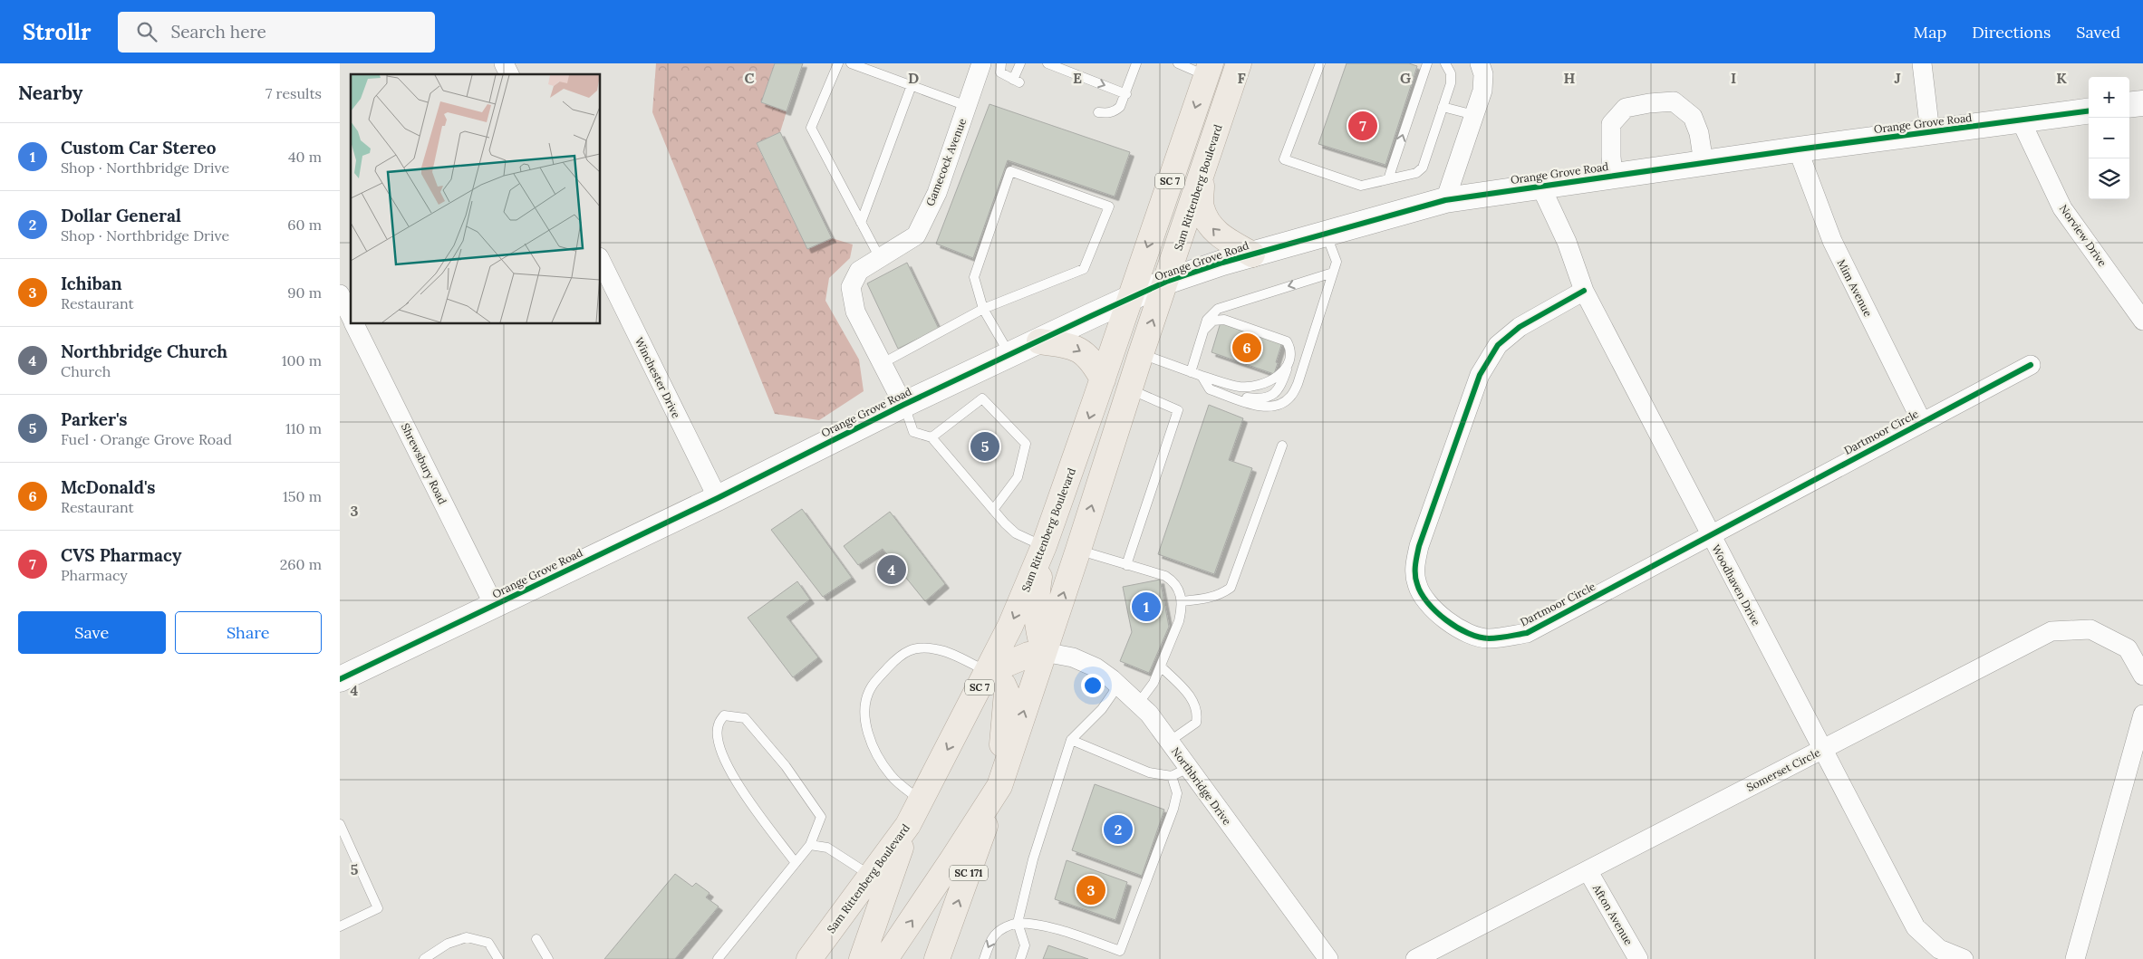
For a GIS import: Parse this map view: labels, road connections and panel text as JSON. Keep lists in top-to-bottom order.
{
  "streets": {
    "main road": ["SC 7", "Sam Rittenberg Boulevard", "SC 171"],
    "street": [
      "Orange Grove Road",
      "Gamecock Avenue",
      "Norview Drive",
      "Mim Avenue",
      "Winchester Drive",
      "Dartmoor Circle",
      "Shrewsbury Road",
      "Woodhaven Drive",
      "Somerset Circle",
      "Northbridge Drive",
      "Afton Avenue"
    ]
  },
  "crossings": [
    ["Orange Grove Road", "Gamecock Avenue"],
    ["Orange Grove Road", "Sam Rittenberg Boulevard"],
    ["Orange Grove Road", "Norview Drive"],
    ["Orange Grove Road", "Mim Avenue"],
    ["Orange Grove Road", "Winchester Drive"],
    ["Orange Grove Road", "Shrewsbury Road"],
    ["Orange Grove Road", "Woodhaven Drive"],
    ["Sam Rittenberg Boulevard", "Northbridge Drive"],
    ["Sam Rittenberg Boulevard", "SC 171"],
    ["Mim Avenue", "Dartmoor Circle"],
    ["Dartmoor Circle", "Woodhaven Drive"],
    ["Woodhaven Drive", "Somerset Circle"],
    ["Somerset Circle", "Afton Avenue"]
  ],
  "page": {
    "header": "Strollr",
    "search": "Search here",
    "nav": ["Map", "Directions", "Saved"],
    "heading": ["Nearby", "7 results"],
    "map_buttons": ["+", "−"],
    "pins": [
      "7",
      "6",
      "5",
      "4",
      "1",
      "2",
      "3"
    ],
    "list": [
      {
        "mark": "1",
        "name": "Custom Car Stereo",
        "note": "Shop · Northbridge Drive",
        "value": "40 m"
      },
      {
        "mark": "2",
        "name": "Dollar General",
        "note": "Shop · Northbridge Drive",
        "value": "60 m"
      },
      {
        "mark": "3",
        "name": "Ichiban",
        "note": "Restaurant",
        "value": "90 m"
      },
      {
        "mark": "4",
        "name": "Northbridge Church",
        "note": "Church",
        "value": "100 m"
      },
      {
        "mark": "5",
        "name": "Parker's",
        "note": "Fuel · Orange Grove Road",
        "value": "110 m"
      },
      {
        "mark": "6",
        "name": "McDonald's",
        "note": "Restaurant",
        "value": "150 m"
      },
      {
        "mark": "7",
        "name": "CVS Pharmacy",
        "note": "Pharmacy",
        "value": "260 m"
      }
    ],
    "buttons": ["Save", "Share"]
  },
  "grid": {
    "columns": [
      "C",
      "D",
      "E",
      "F",
      "G",
      "H",
      "I",
      "J",
      "K"
    ],
    "rows": ["3", "4", "5"]
  }
}
